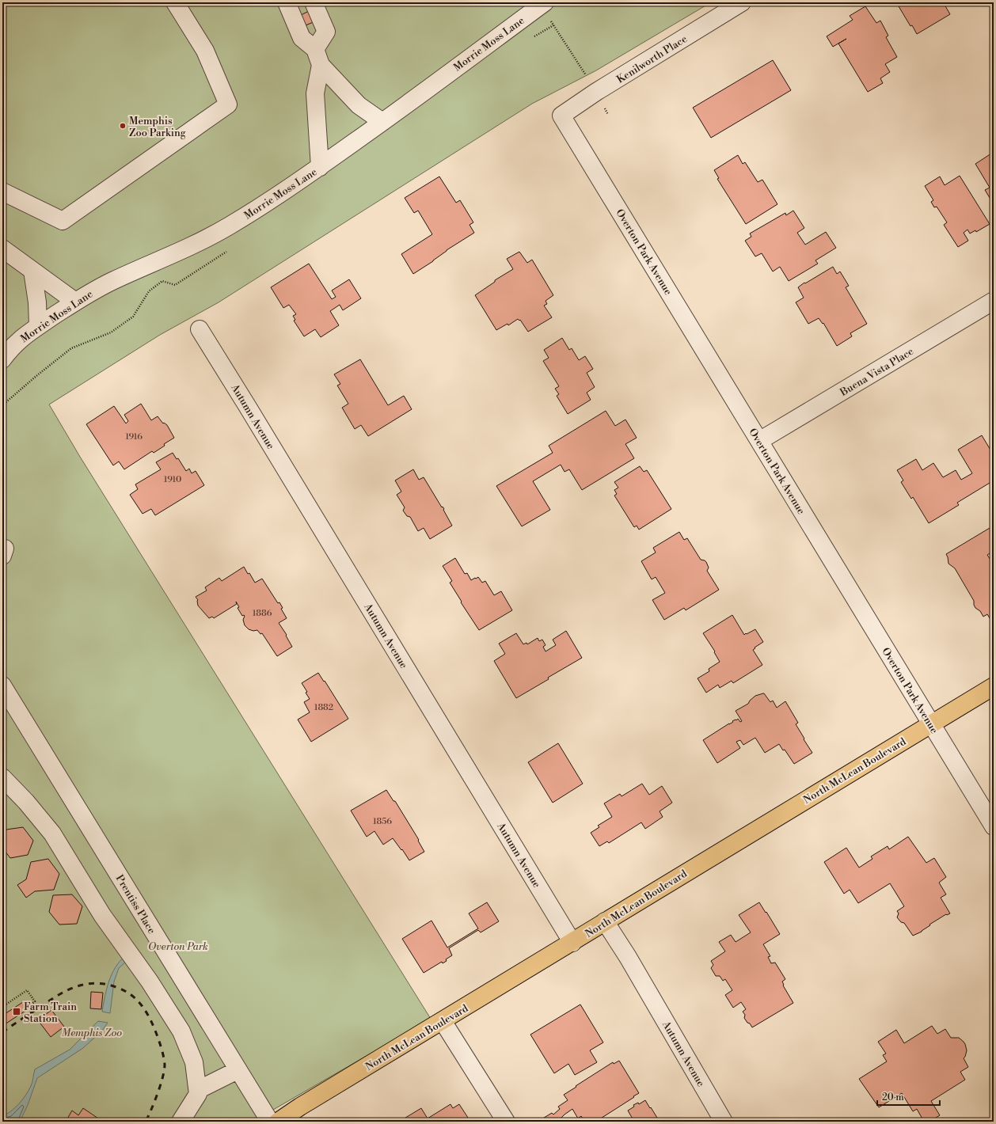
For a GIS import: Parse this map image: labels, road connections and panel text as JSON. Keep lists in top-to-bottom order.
{
  "streets": {
    "main road": ["North McLean Boulevard"],
    "street": [
      "Morrie Moss Lane",
      "Kenilworth Place",
      "Overton Park Avenue",
      "Buena Vista Place",
      "Autumn Avenue",
      "Prentiss Place"
    ]
  },
  "crossings": [
    ["Kenilworth Place", "Overton Park Avenue"],
    ["Overton Park Avenue", "Buena Vista Place"],
    ["Overton Park Avenue", "North McLean Boulevard"],
    ["Autumn Avenue", "North McLean Boulevard"]
  ],
  "parks": ["Overton Park", "Memphis Zoo"],
  "places": {
    "other": ["Memphis Zoo Parking"],
    "transit": ["Farm Train Station"]
  },
  "house_numbers": [
    "1916",
    "1910",
    "1886",
    "1882",
    "1856"
  ],
  "scale_bar": "20 m"
}
